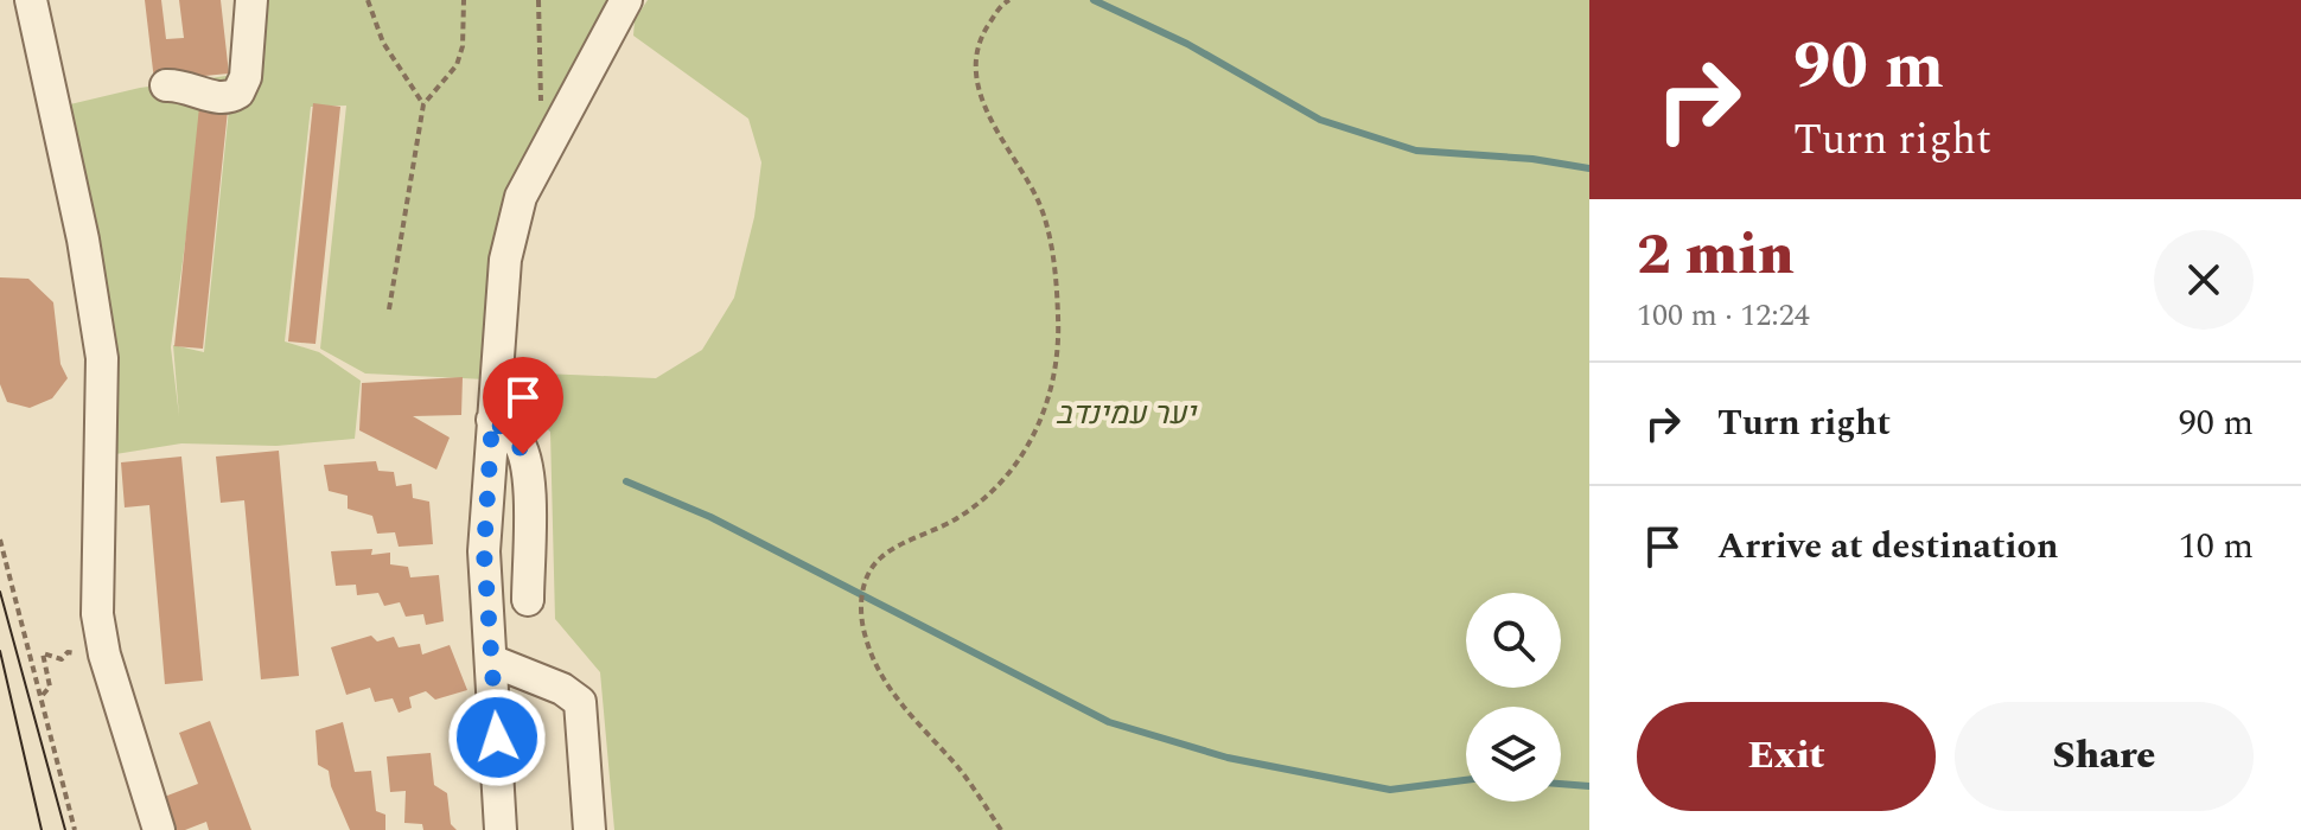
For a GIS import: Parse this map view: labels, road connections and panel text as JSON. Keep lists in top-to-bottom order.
{
  "parks": ["יער עמינדב"],
  "page": {
    "turn": ["90 m", "Turn right"],
    "heading": ["2 min", "100 m · 12:24"],
    "list": [
      {
        "name": "Turn right",
        "value": "90 m"
      },
      {
        "name": "Arrive at destination",
        "value": "10 m"
      }
    ],
    "buttons": ["Exit", "Share"]
  }
}
